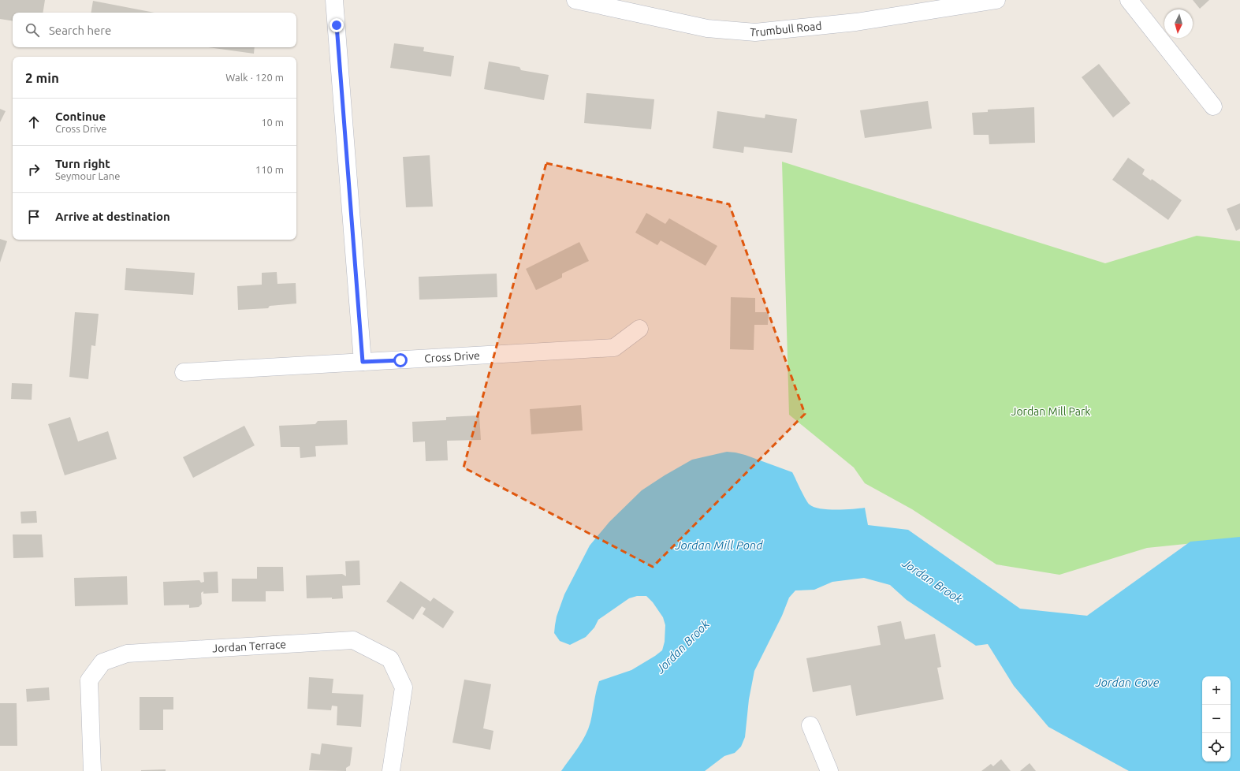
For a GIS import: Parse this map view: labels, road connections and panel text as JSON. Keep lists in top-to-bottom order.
{
  "streets": {
    "street": ["Trumbull Road", "Cross Drive", "Jordan Terrace"]
  },
  "water": ["Jordan Mill Pond", "Jordan Brook", "Jordan Cove"],
  "parks": ["Jordan Mill Park"],
  "north": "bottom",
  "page": {
    "search": "Search here",
    "heading": ["2 min", "Walk · 120 m"],
    "list": [
      ["Continue", "Cross Drive", "10 m"],
      ["Turn right", "Seymour Lane", "110 m"],
      "Arrive at destination"
    ],
    "map_buttons": ["+", "−"]
  }
}
